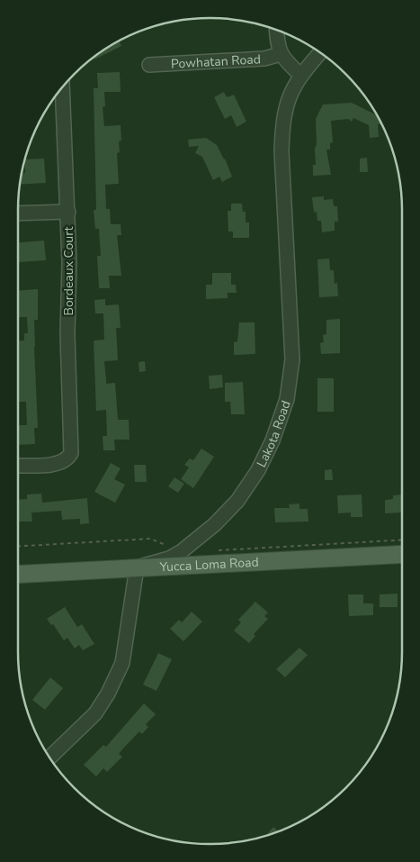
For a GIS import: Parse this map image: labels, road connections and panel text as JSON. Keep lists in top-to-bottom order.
{
  "streets": {
    "main road": ["Yucca Loma Road"],
    "street": ["Powhatan Road", "Bordeaux Court", "Lakota Road"]
  },
  "crossings": [
    ["Lakota Road", "Yucca Loma Road"]
  ]
}
